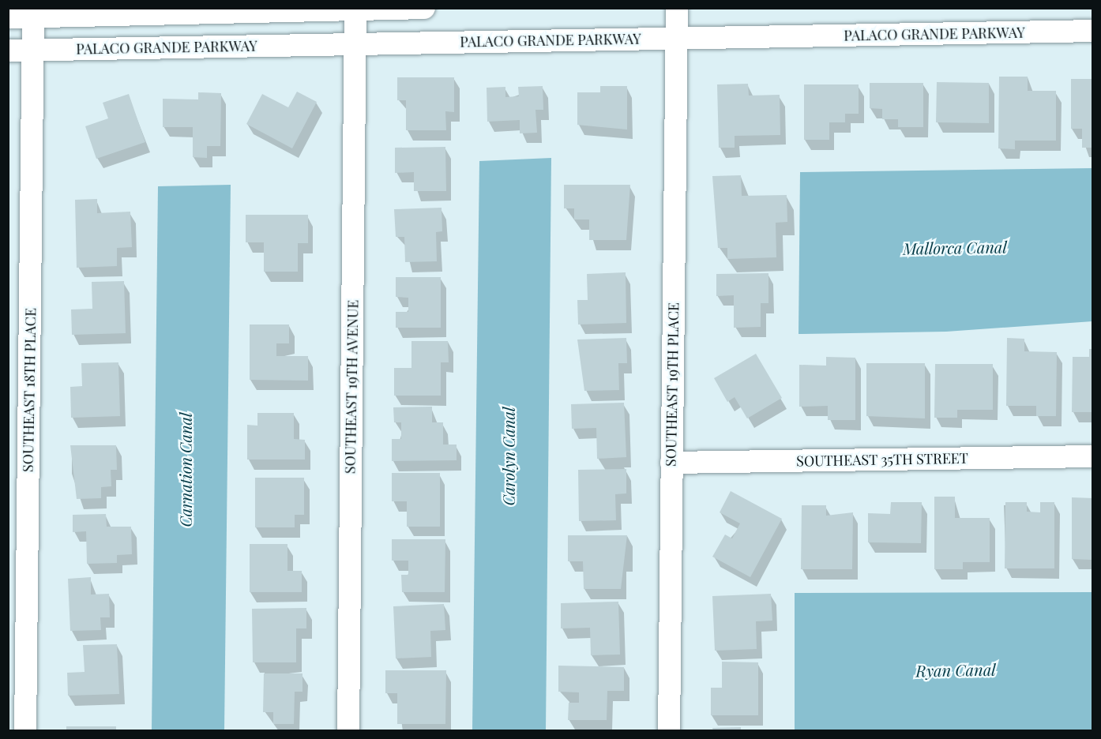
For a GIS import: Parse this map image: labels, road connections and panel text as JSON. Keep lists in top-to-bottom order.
{
  "streets": {
    "street": [
      "PALACO GRANDE PARKWAY",
      "SOUTHEAST 19TH PLACE",
      "SOUTHEAST 19TH AVENUE",
      "SOUTHEAST 18TH PLACE",
      "SOUTHEAST 35TH STREET"
    ]
  },
  "crossings": [
    ["PALACO GRANDE PARKWAY", "SOUTHEAST 19TH PLACE"],
    ["PALACO GRANDE PARKWAY", "SOUTHEAST 19TH AVENUE"],
    ["PALACO GRANDE PARKWAY", "SOUTHEAST 18TH PLACE"],
    ["SOUTHEAST 19TH PLACE", "SOUTHEAST 35TH STREET"]
  ],
  "water": [
    "Mallorca Canal",
    "Carolyn Canal",
    "Carnation Canal",
    "Ryan Canal"
  ]
}
